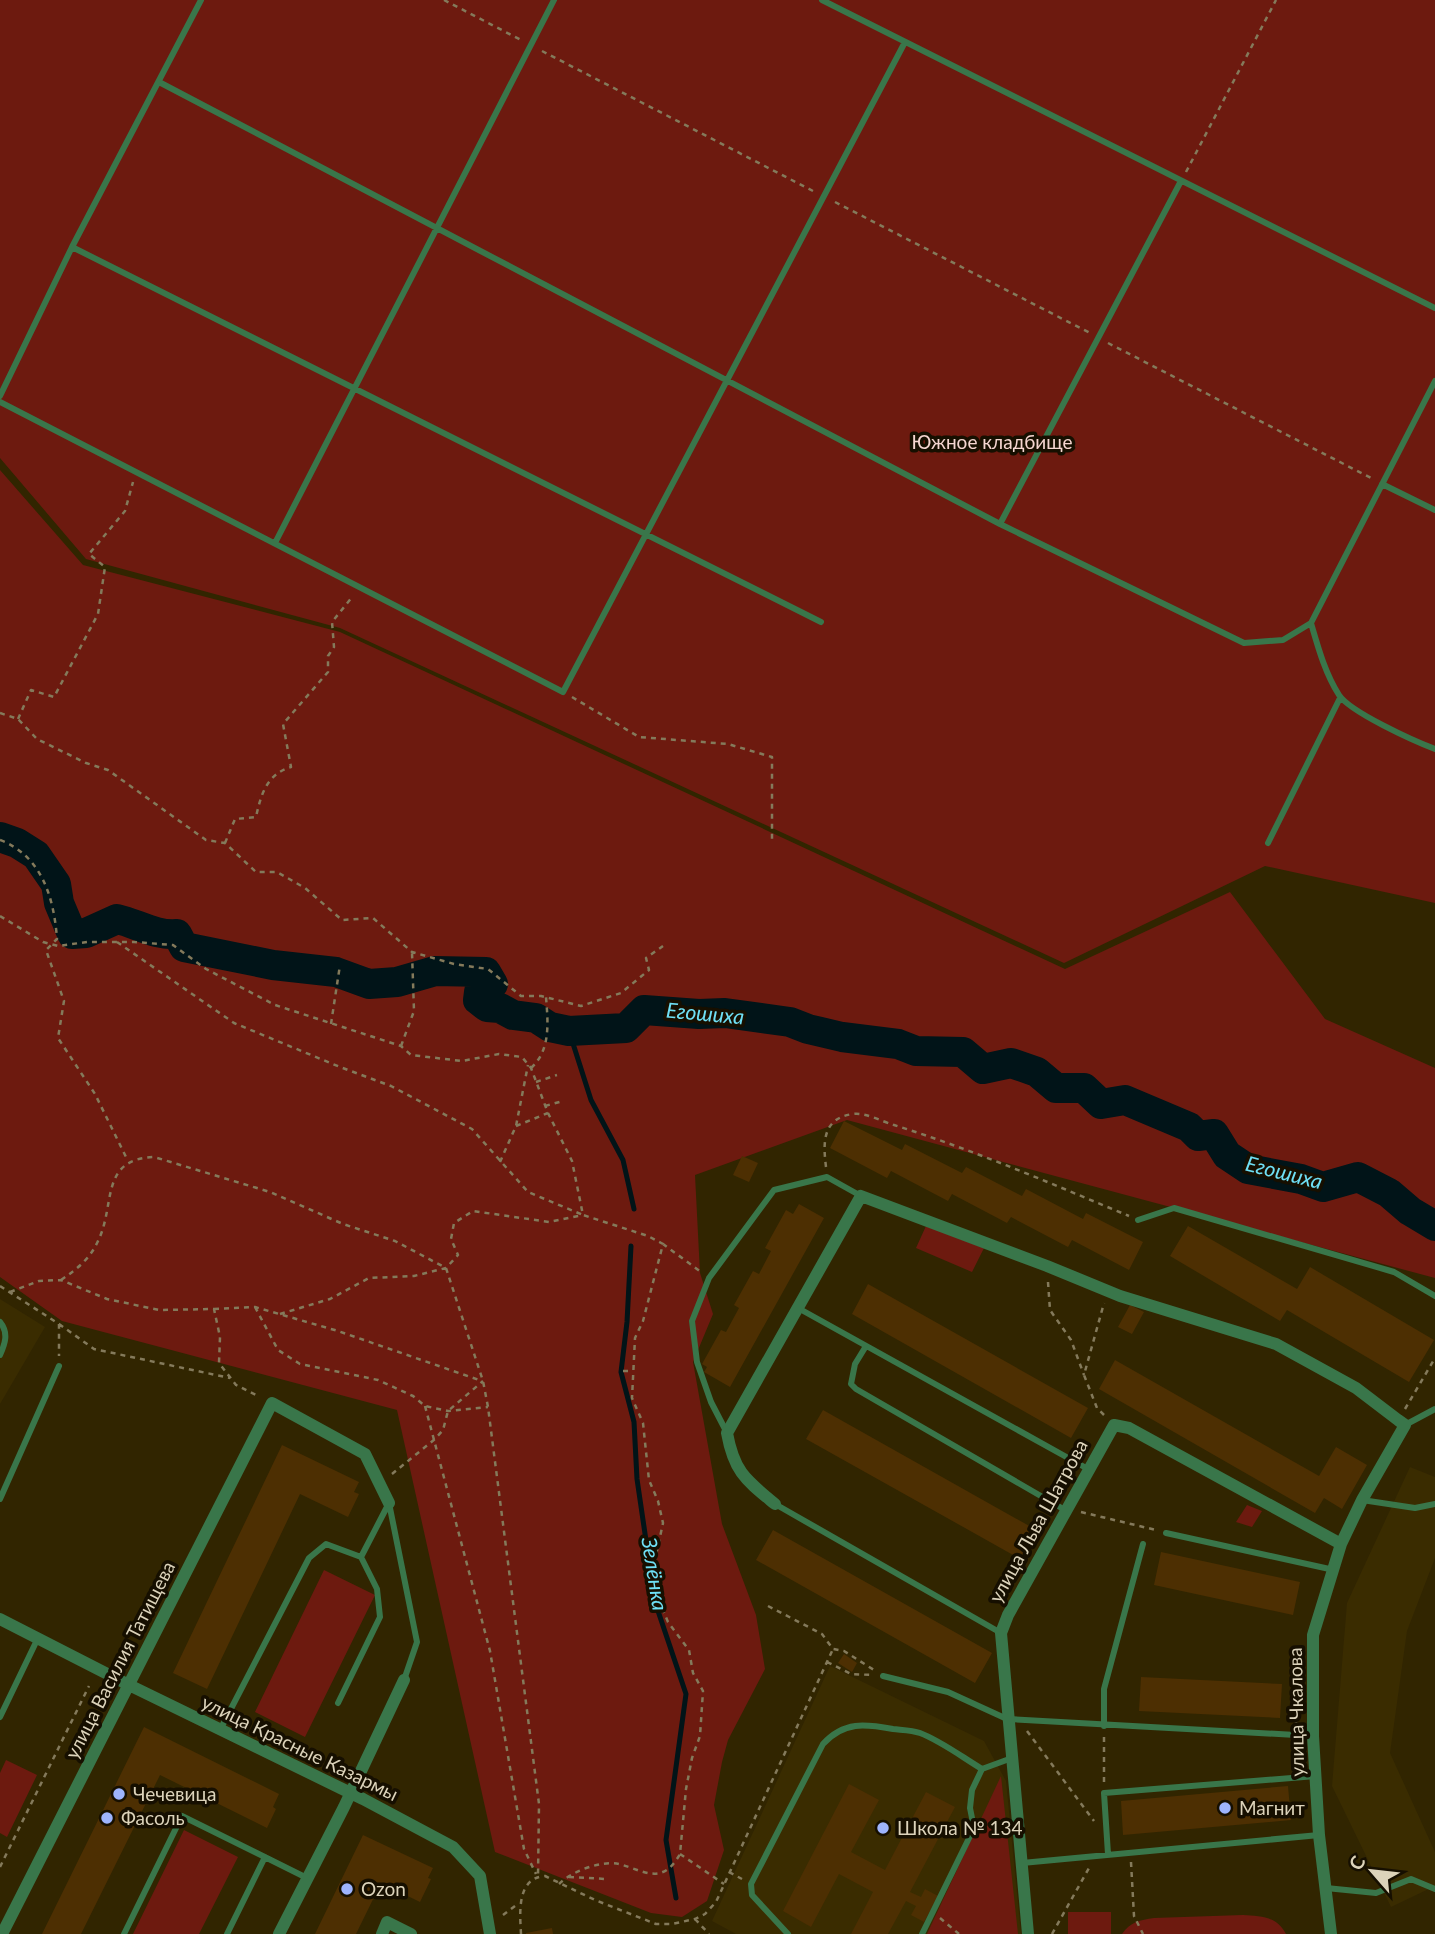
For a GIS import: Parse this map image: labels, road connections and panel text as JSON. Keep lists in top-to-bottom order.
{
  "streets": {
    "street": [
      "улица Льва Шатрова",
      "улица Василия Татищева",
      "улица Чкалова",
      "улица Красные Казармы"
    ]
  },
  "crossings": [
    ["улица Василия Татищева", "улица Красные Казармы"]
  ],
  "water": ["Егошиха", "Зелёнка"],
  "parks": ["Южное кладбище"],
  "places": [
    "Чечевица",
    "Магнит",
    "Фасоль",
    "Школа № 134",
    "Ozon"
  ],
  "north": "top left"
}
